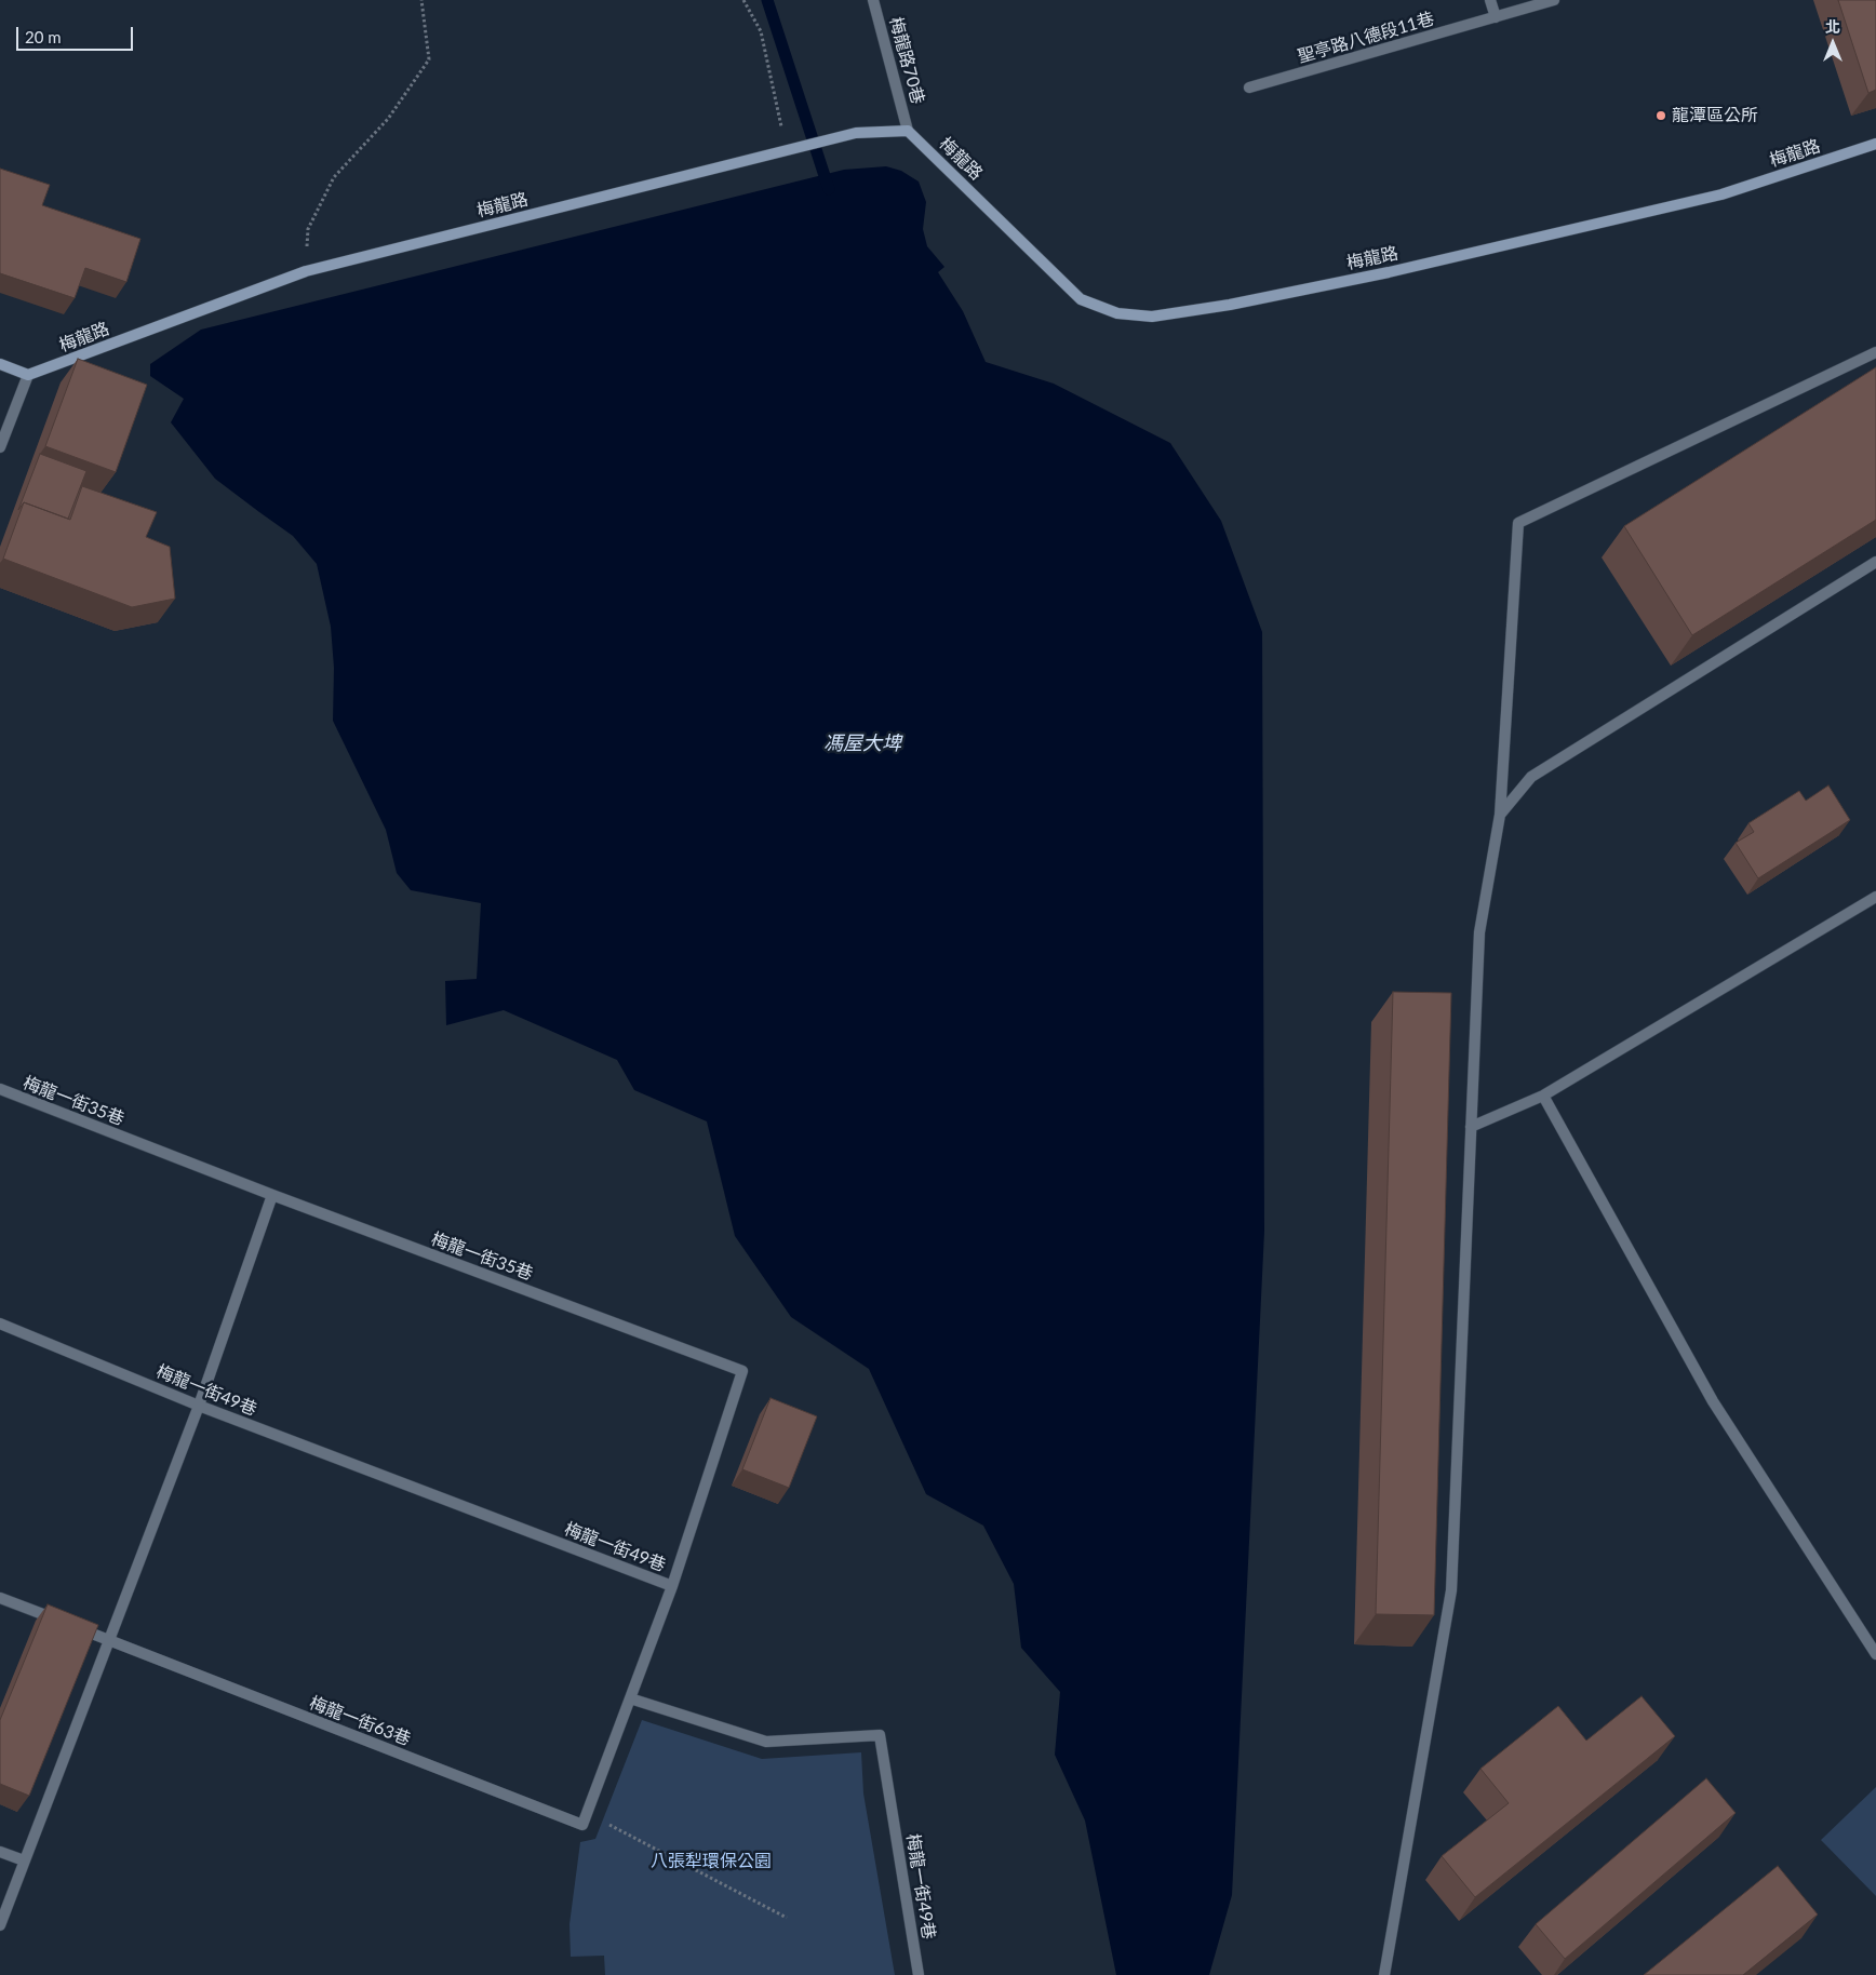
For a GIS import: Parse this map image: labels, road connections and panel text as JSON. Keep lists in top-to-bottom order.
{
  "streets": {
    "street": [
      "聖亭路八德段11巷",
      "梅龍路70巷",
      "梅龍路",
      "梅龍一街35巷",
      "梅龍一街49巷",
      "梅龍一街63巷"
    ]
  },
  "crossings": [
    ["梅龍路70巷", "梅龍路"],
    ["梅龍一街35巷", "梅龍一街49巷"]
  ],
  "water": ["馮屋大埤"],
  "parks": ["八張犁環保公園"],
  "places": ["龍潭區公所"],
  "scale_bar": "20 m",
  "north": "top"
}
